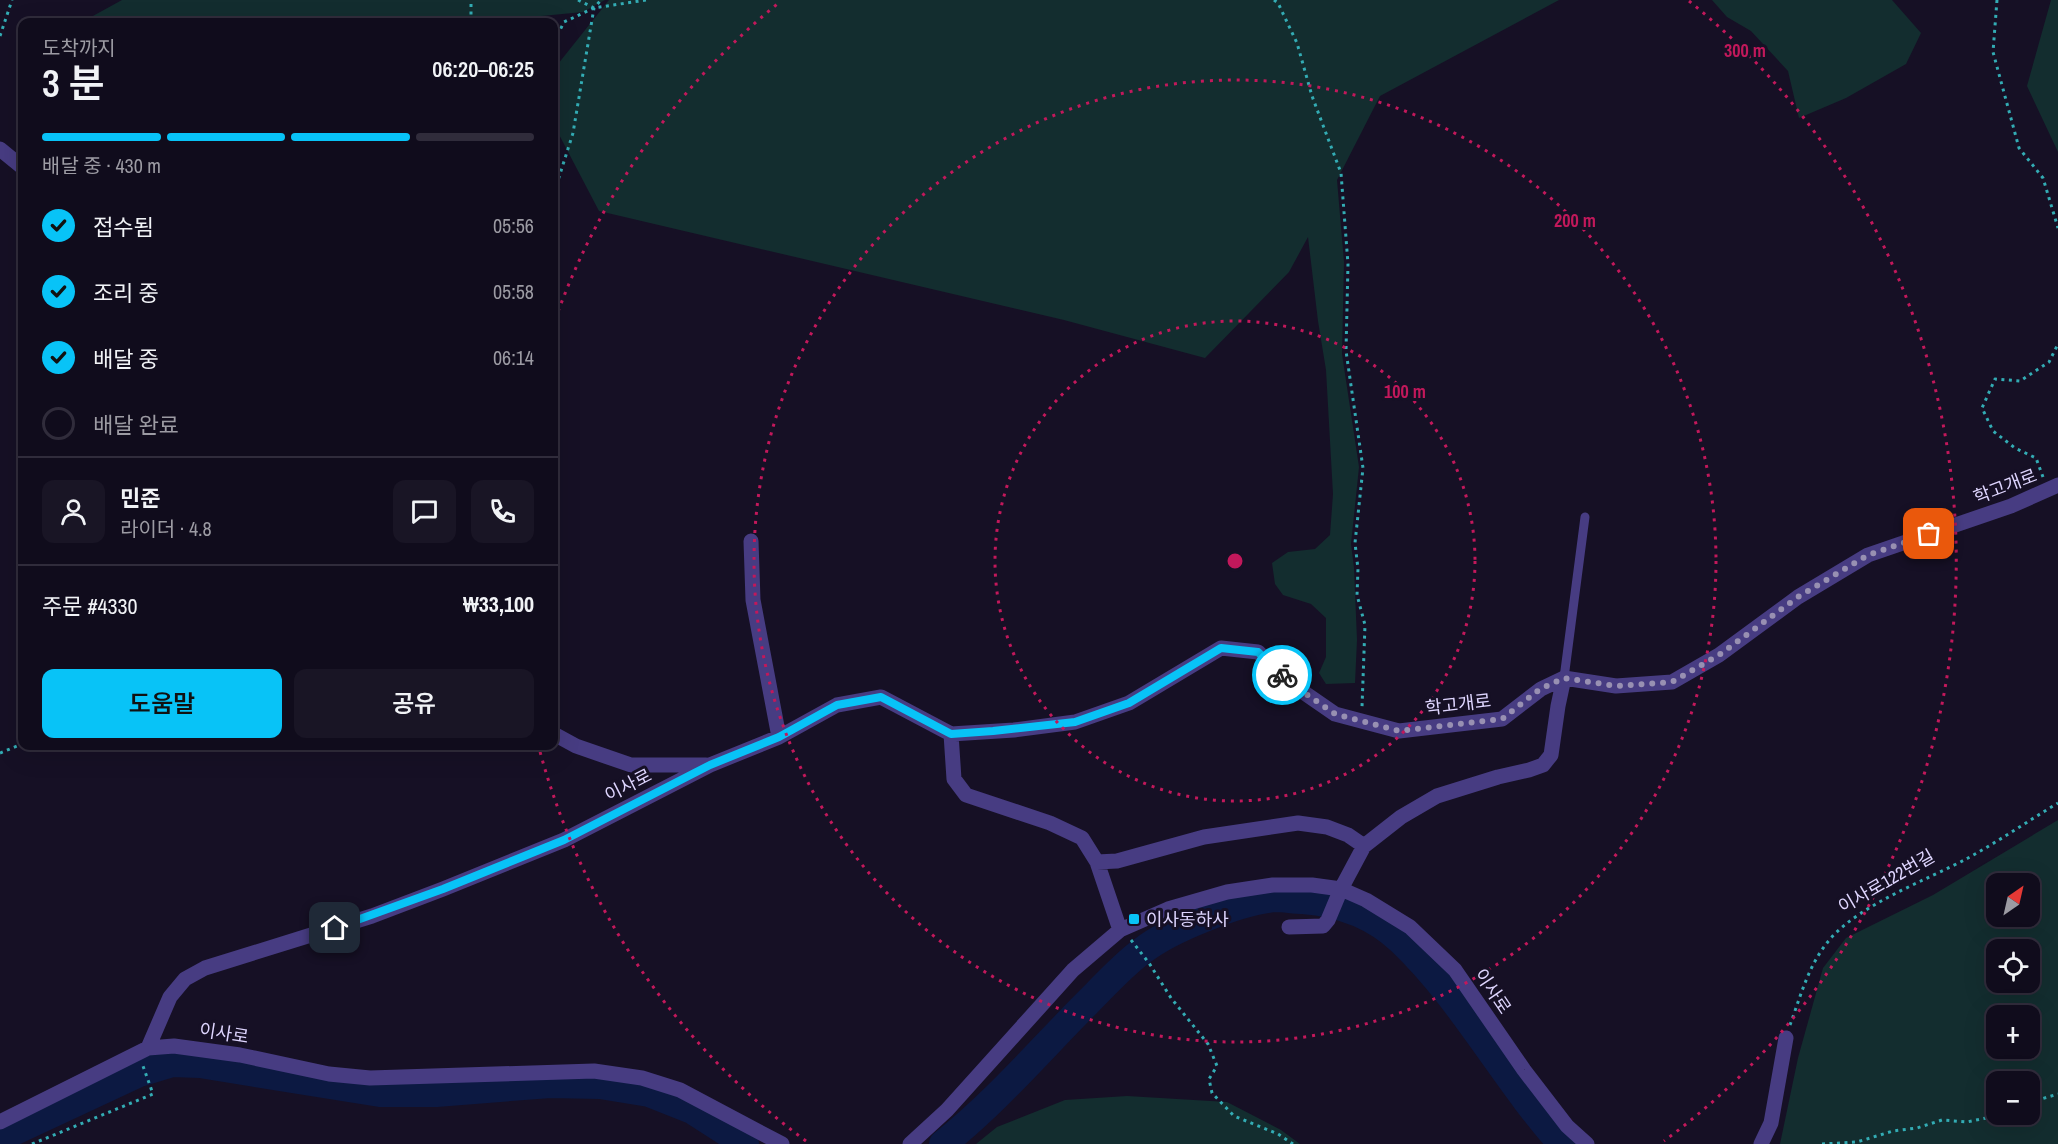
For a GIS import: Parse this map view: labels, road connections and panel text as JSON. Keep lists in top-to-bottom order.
{
  "streets": {
    "street": ["학고개로", "이사로"],
    "path": ["이사로122번길"]
  },
  "crossings": [
    ["학고개로", "이사로"]
  ],
  "places": {
    "transit": ["이사동하사"]
  },
  "north": "top right",
  "page": {
    "heading": ["3 분", "도착까지", "06:20–06:25"],
    "panel": [
      "민준",
      "라이더 · 4.8",
      "주문 #4330",
      "₩33,100"
    ],
    "bar": "배달 중 · 430 m",
    "list": [
      ["접수됨", "05:56"],
      ["조리 중", "05:58"],
      ["배달 중", "06:14"],
      "배달 완료"
    ],
    "buttons": ["도움말", "공유"],
    "map_buttons": ["+", "−"]
  },
  "rings": ["300 m", "200 m", "100 m"]
}
